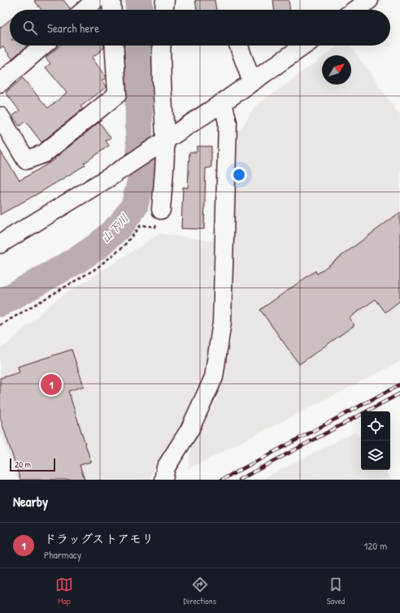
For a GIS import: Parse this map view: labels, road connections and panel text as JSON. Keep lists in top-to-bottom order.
{
  "water": ["山下川"],
  "scale_bar": "20 m",
  "north": "top right",
  "page": {
    "search": "Search here",
    "pins": "1",
    "scale": "20 m",
    "heading": "Nearby",
    "list": [
      {
        "mark": "1",
        "name": "ドラッグストアモリ",
        "note": "Pharmacy",
        "value": "120 m"
      }
    ],
    "nav": ["Map", "Directions", "Saved"]
  }
}
